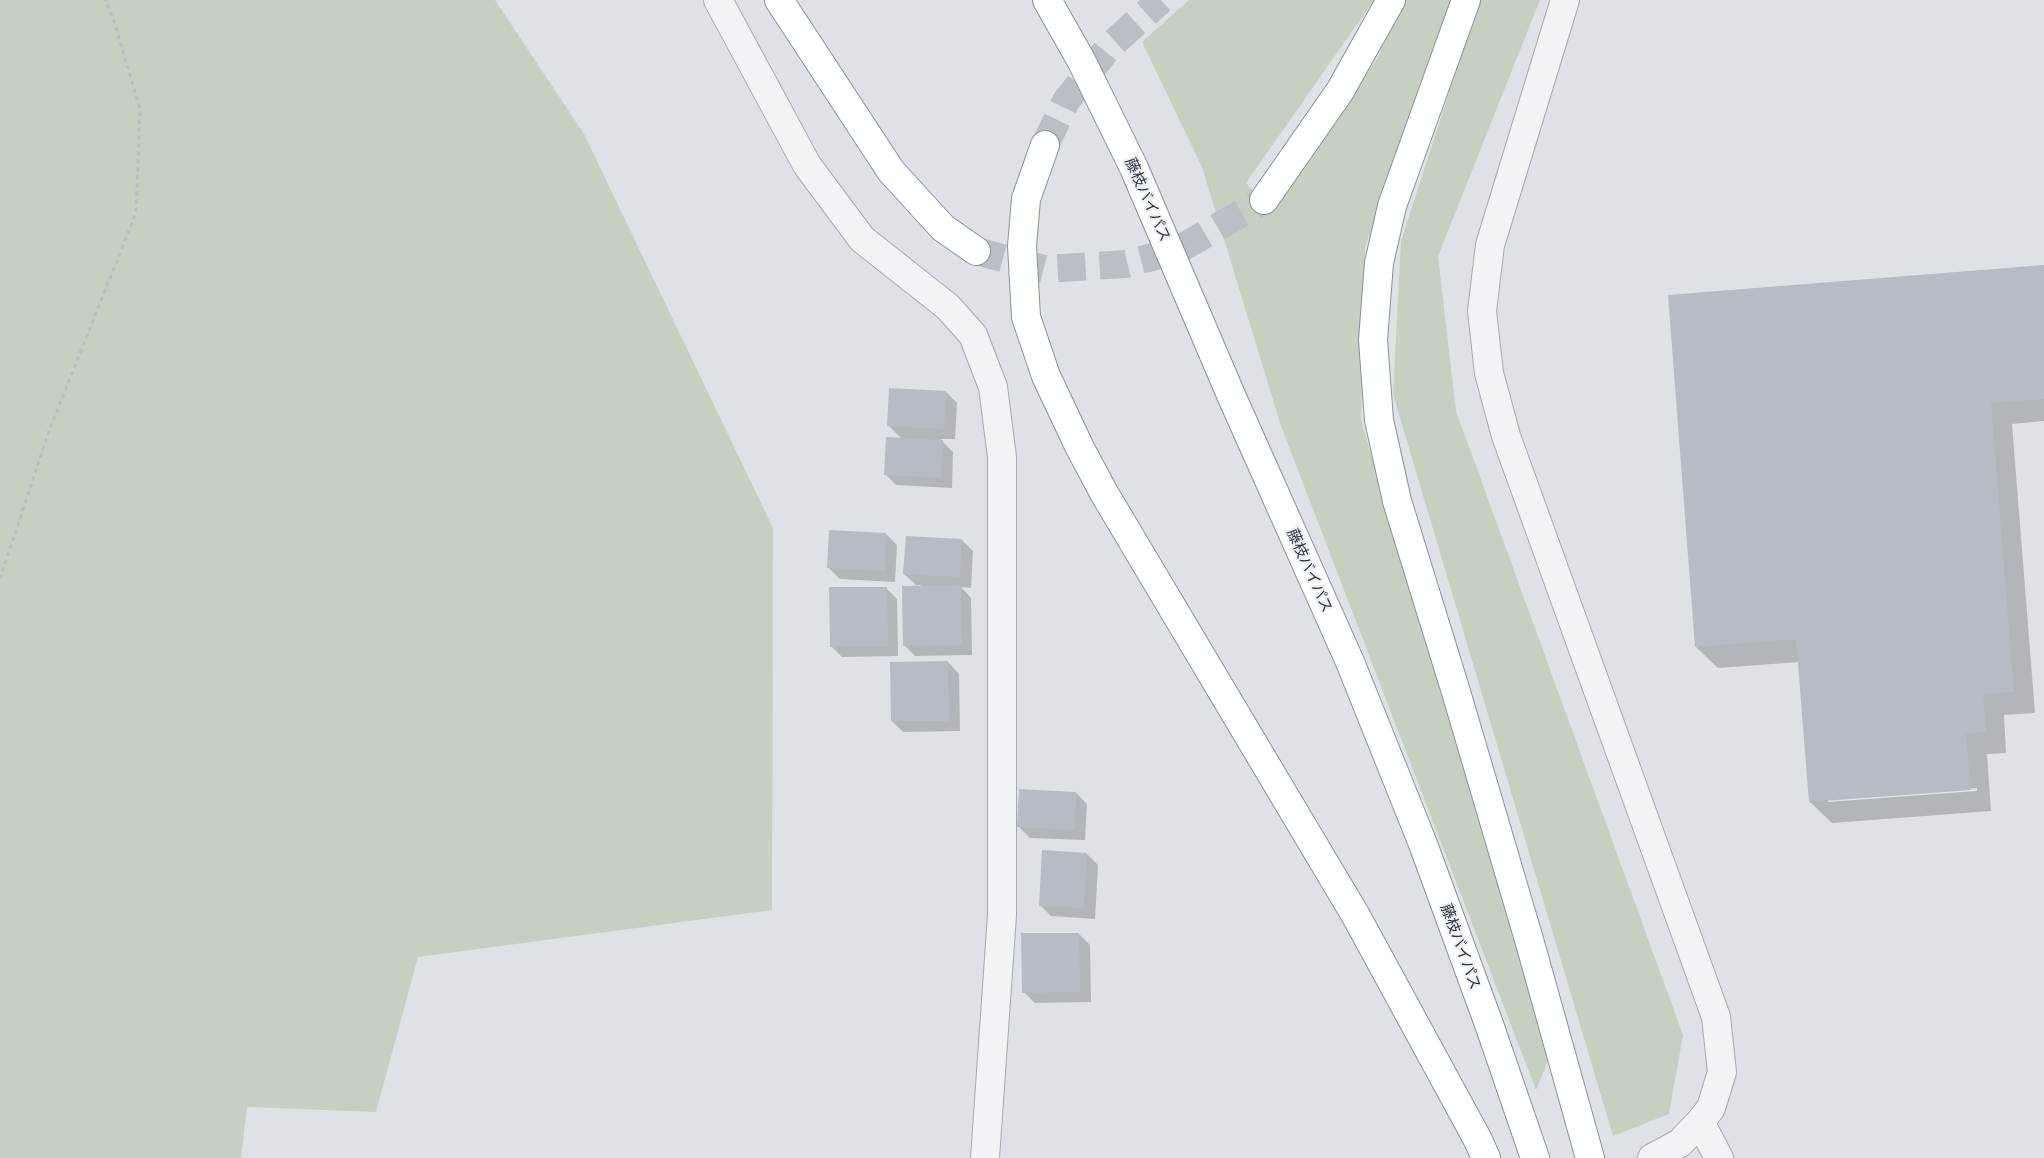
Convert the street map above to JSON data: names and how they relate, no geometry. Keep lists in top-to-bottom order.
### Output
{
  "streets": {
    "highway": ["藤枝バイパス"]
  }
}
